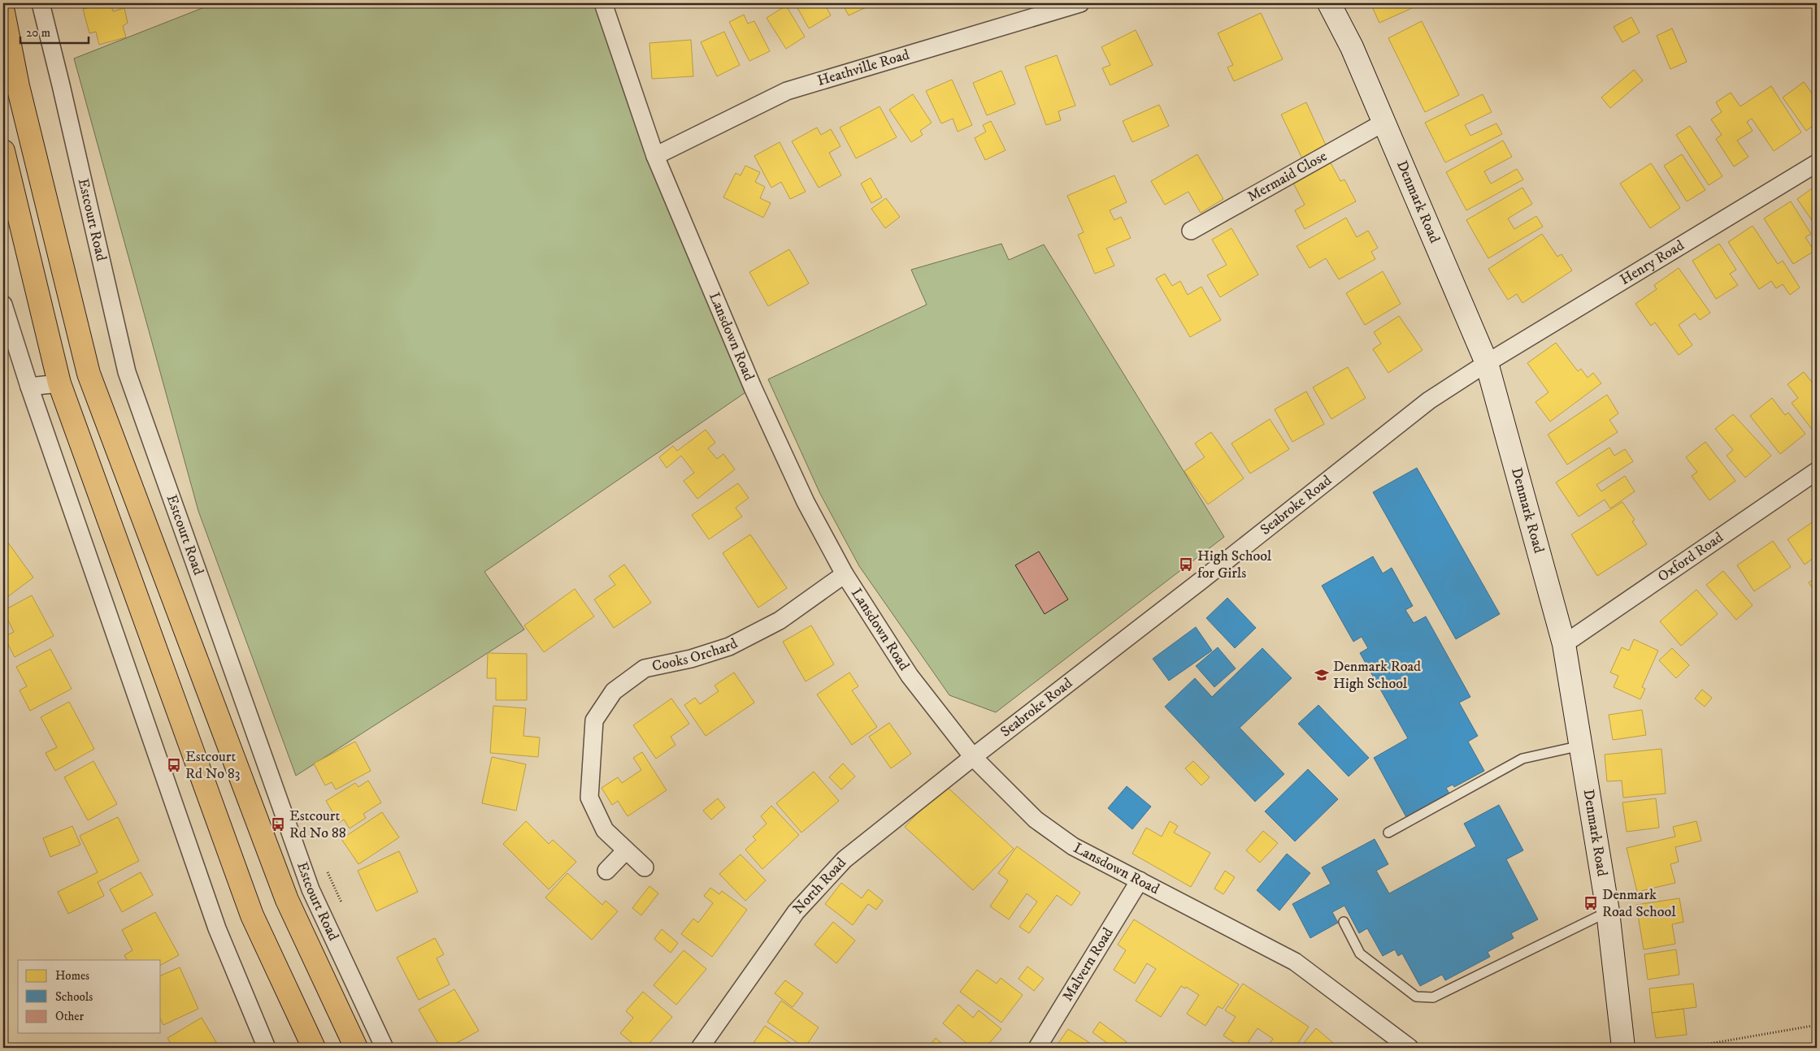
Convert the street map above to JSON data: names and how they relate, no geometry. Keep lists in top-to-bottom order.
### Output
{
  "streets": {
    "main road": ["Estcourt Road"],
    "street": [
      "Heathville Road",
      "Mermaid Close",
      "Denmark Road",
      "Henry Road",
      "Lansdown Road",
      "Seabroke Road",
      "Oxford Road",
      "Cooks Orchard",
      "North Road",
      "Malvern Road"
    ]
  },
  "crossings": [
    ["Heathville Road", "Lansdown Road"],
    ["Mermaid Close", "Denmark Road"],
    ["Denmark Road", "Henry Road"],
    ["Denmark Road", "Seabroke Road"],
    ["Denmark Road", "Oxford Road"],
    ["Henry Road", "Seabroke Road"],
    ["Lansdown Road", "Seabroke Road"],
    ["Lansdown Road", "Cooks Orchard"],
    ["Lansdown Road", "North Road"],
    ["Lansdown Road", "Malvern Road"],
    ["Seabroke Road", "North Road"]
  ],
  "places": {
    "bus stop": [
      "High School for Girls",
      "Estcourt Rd No 83",
      "Estcourt Rd No 88",
      "Denmark Road School"
    ],
    "school or university": ["Denmark Road High School"]
  },
  "legend": ["Homes", "Schools", "Other"],
  "scale_bar": "20 m"
}
